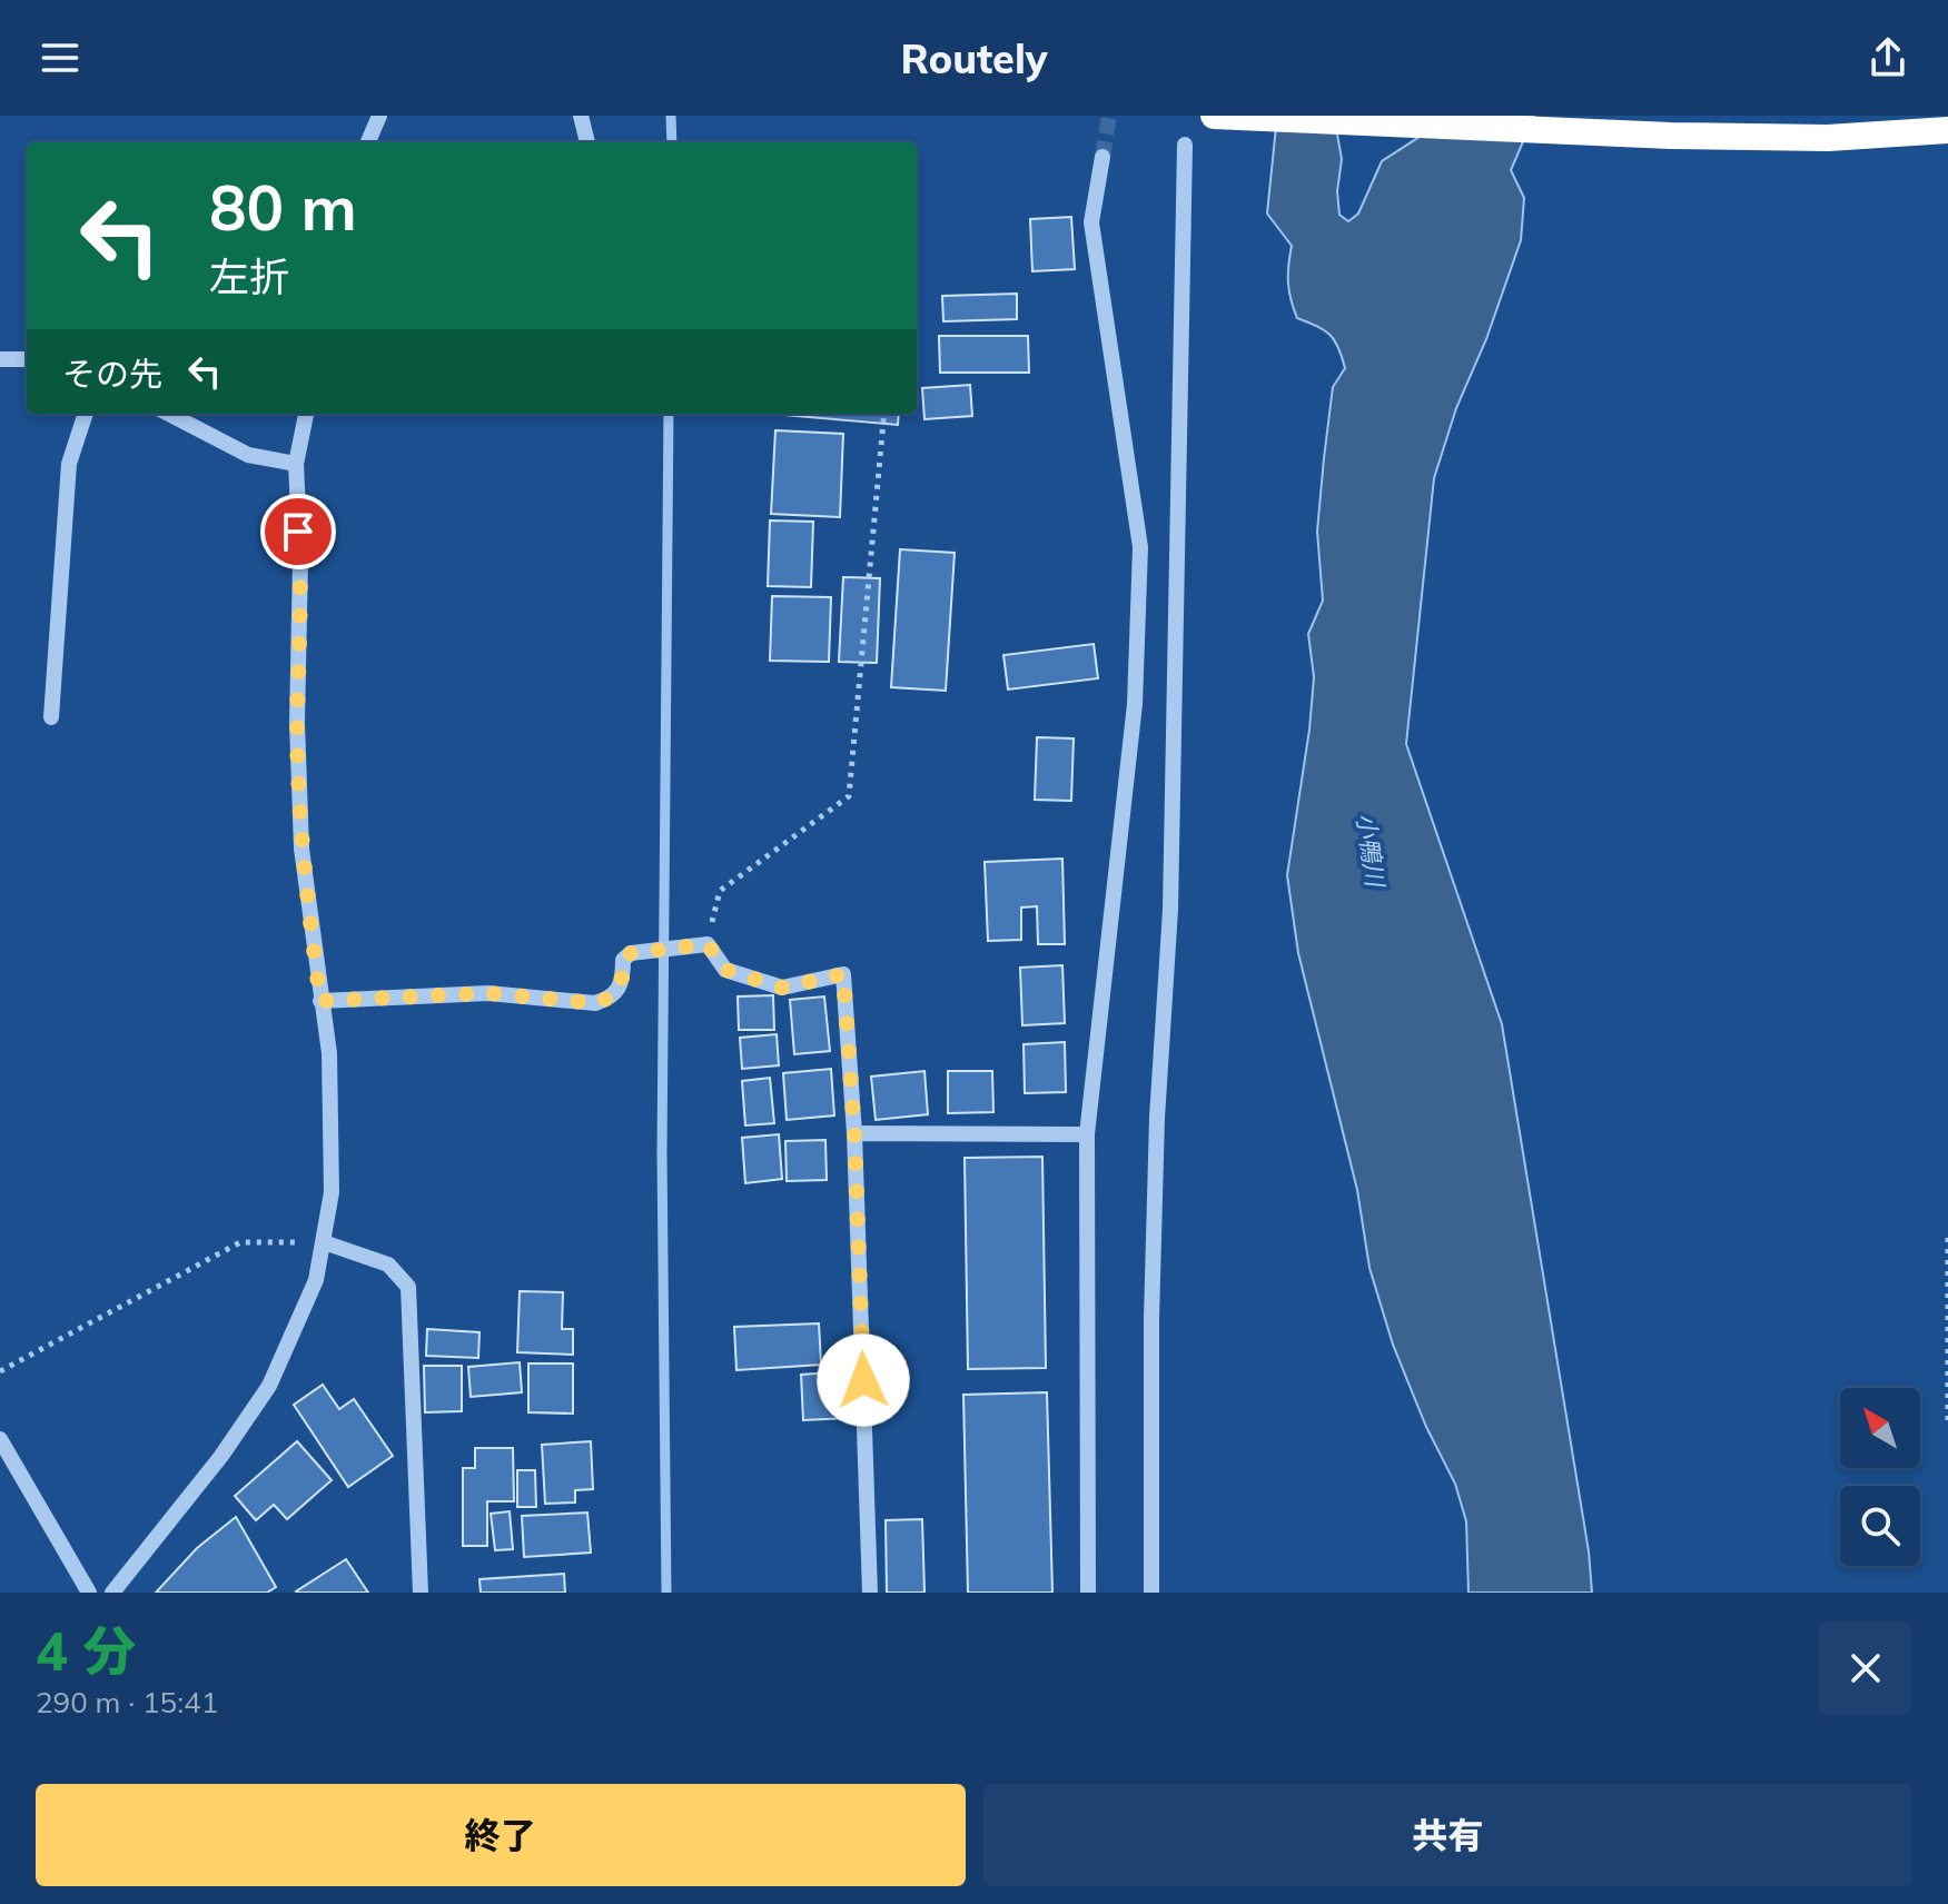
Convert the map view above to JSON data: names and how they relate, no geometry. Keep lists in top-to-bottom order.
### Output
{
  "water": ["小鴨川"],
  "north": "top left",
  "page": {
    "header": "Routely",
    "turn": ["80 m", "左折"],
    "then": "その先",
    "heading": ["4 分", "290 m · 15:41"],
    "buttons": ["終了", "共有"]
  }
}
